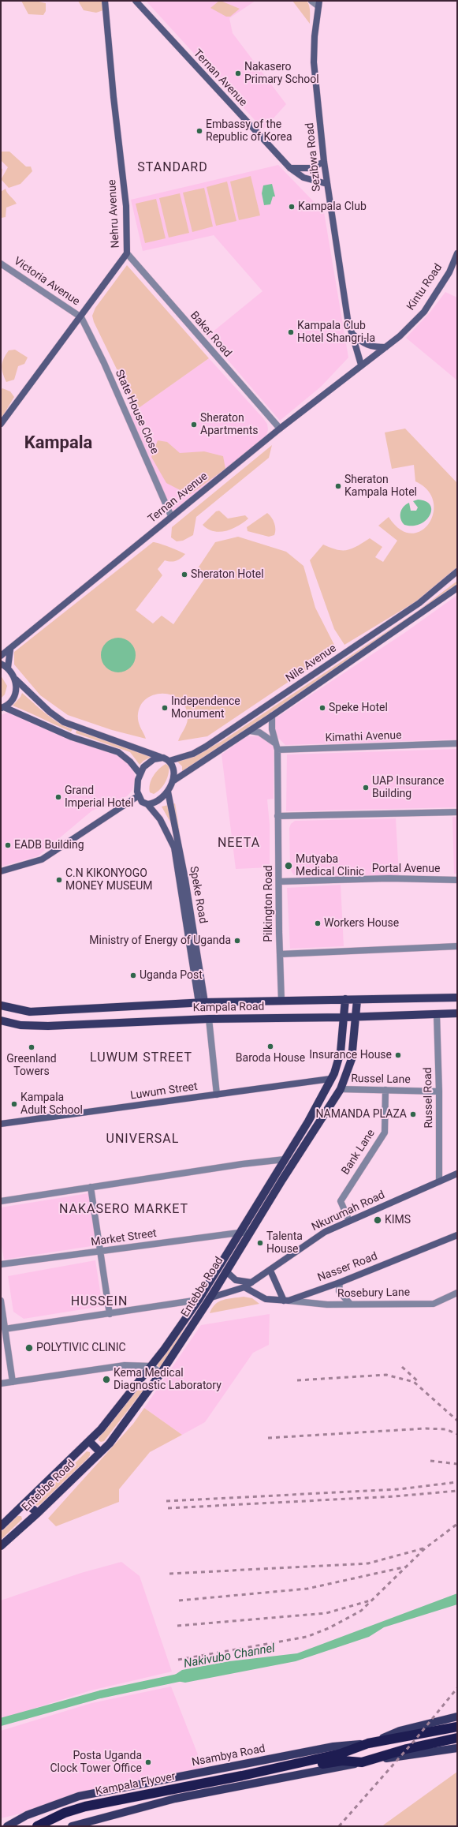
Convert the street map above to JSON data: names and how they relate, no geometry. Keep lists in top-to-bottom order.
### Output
{
  "streets": {
    "highway": ["Kampala Flyover"],
    "main road": ["Kampala Road", "Entebbe Road", "Nsambya Road"],
    "street": [
      "Ternan Avenue",
      "Sezibwa Road",
      "Nehru Avenue",
      "Victoria Avenue",
      "Kintu Road",
      "Baker Road",
      "State House Close",
      "Nile Avenue",
      "Kimathi Avenue",
      "Portal Avenue",
      "Speke Road",
      "Pilkington Road",
      "Russel Lane",
      "Luwum Street",
      "Russel Road",
      "Bank Lane",
      "Nkurumah Road",
      "Market Street",
      "Nasser Road",
      "Rosebury Lane"
    ]
  },
  "crossings": [
    ["Ternan Avenue", "Sezibwa Road"],
    ["Ternan Avenue", "Kintu Road"],
    ["Ternan Avenue", "Baker Road"],
    ["Ternan Avenue", "State House Close"],
    ["Sezibwa Road", "Kintu Road"],
    ["Nehru Avenue", "Victoria Avenue"],
    ["Nehru Avenue", "Baker Road"],
    ["Nehru Avenue", "State House Close"],
    ["Victoria Avenue", "State House Close"],
    ["Nile Avenue", "Speke Road"],
    ["Kimathi Avenue", "Pilkington Road"],
    ["Portal Avenue", "Pilkington Road"],
    ["Speke Road", "Kampala Road"],
    ["Pilkington Road", "Kampala Road"],
    ["Kampala Road", "Russel Road"],
    ["Kampala Road", "Entebbe Road"],
    ["Russel Lane", "Russel Road"],
    ["Russel Lane", "Bank Lane"],
    ["Russel Lane", "Entebbe Road"],
    ["Luwum Street", "Entebbe Road"],
    ["Russel Road", "Nkurumah Road"],
    ["Bank Lane", "Nkurumah Road"],
    ["Nkurumah Road", "Nasser Road"],
    ["Market Street", "Entebbe Road"],
    ["Nasser Road", "Rosebury Lane"]
  ],
  "districts": [
    "STANDARD",
    "Kampala",
    "NEETA",
    "LUWUM STREET",
    "UNIVERSAL",
    "NAKASERO MARKET",
    "HUSSEIN"
  ],
  "water": ["Nakivubo Channel"],
  "places": [
    "Nakasero Primary School",
    "Embassy of the Republic of Korea",
    "Kampala Club",
    "Kampala Club Hotel Shangri-la",
    "Sheraton Apartments",
    "Sheraton Kampala Hotel",
    "Sheraton Hotel",
    "Independence Monument",
    "Speke Hotel",
    "UAP Insurance Building",
    "Grand Imperial Hotel",
    "EADB Building",
    "Mutyaba Medical Clinic",
    "C.N KIKONYOGO MONEY MUSEUM",
    "Workers House",
    "Ministry of Energy of Uganda",
    "Uganda Post",
    "Baroda House",
    "Greenland Towers",
    "Insurance House",
    "Kampala Adult School",
    "NAMANDA PLAZA",
    "KIMS",
    "Talenta House",
    "POLYTIVIC CLINIC",
    "Kema Medical Diagnostic Laboratory",
    "Posta Uganda Clock Tower Office"
  ]
}
